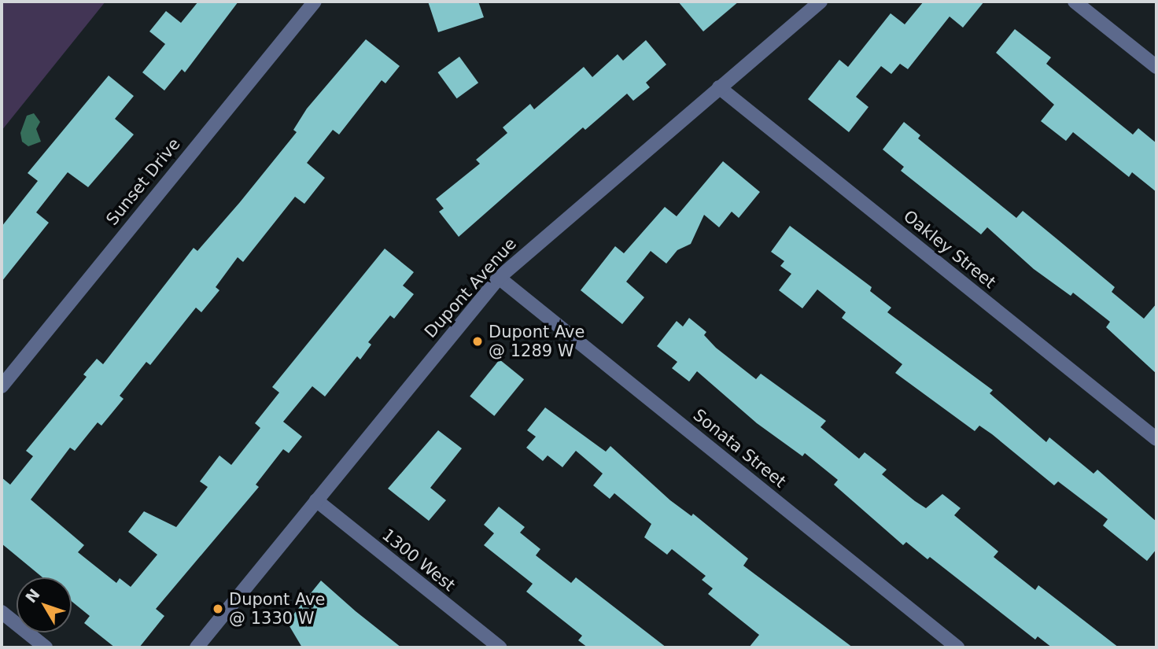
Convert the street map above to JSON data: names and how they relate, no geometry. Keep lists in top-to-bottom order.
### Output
{
  "streets": {
    "street": [
      "Sunset Drive",
      "Oakley Street",
      "Dupont Avenue",
      "Sonata Street",
      "1300 West"
    ]
  },
  "crossings": [
    ["Oakley Street", "Dupont Avenue"],
    ["Dupont Avenue", "Sonata Street"],
    ["Dupont Avenue", "1300 West"]
  ],
  "places": ["Dupont Ave @ 1289 W", "Dupont Ave @ 1330 W"],
  "north": "top left"
}
